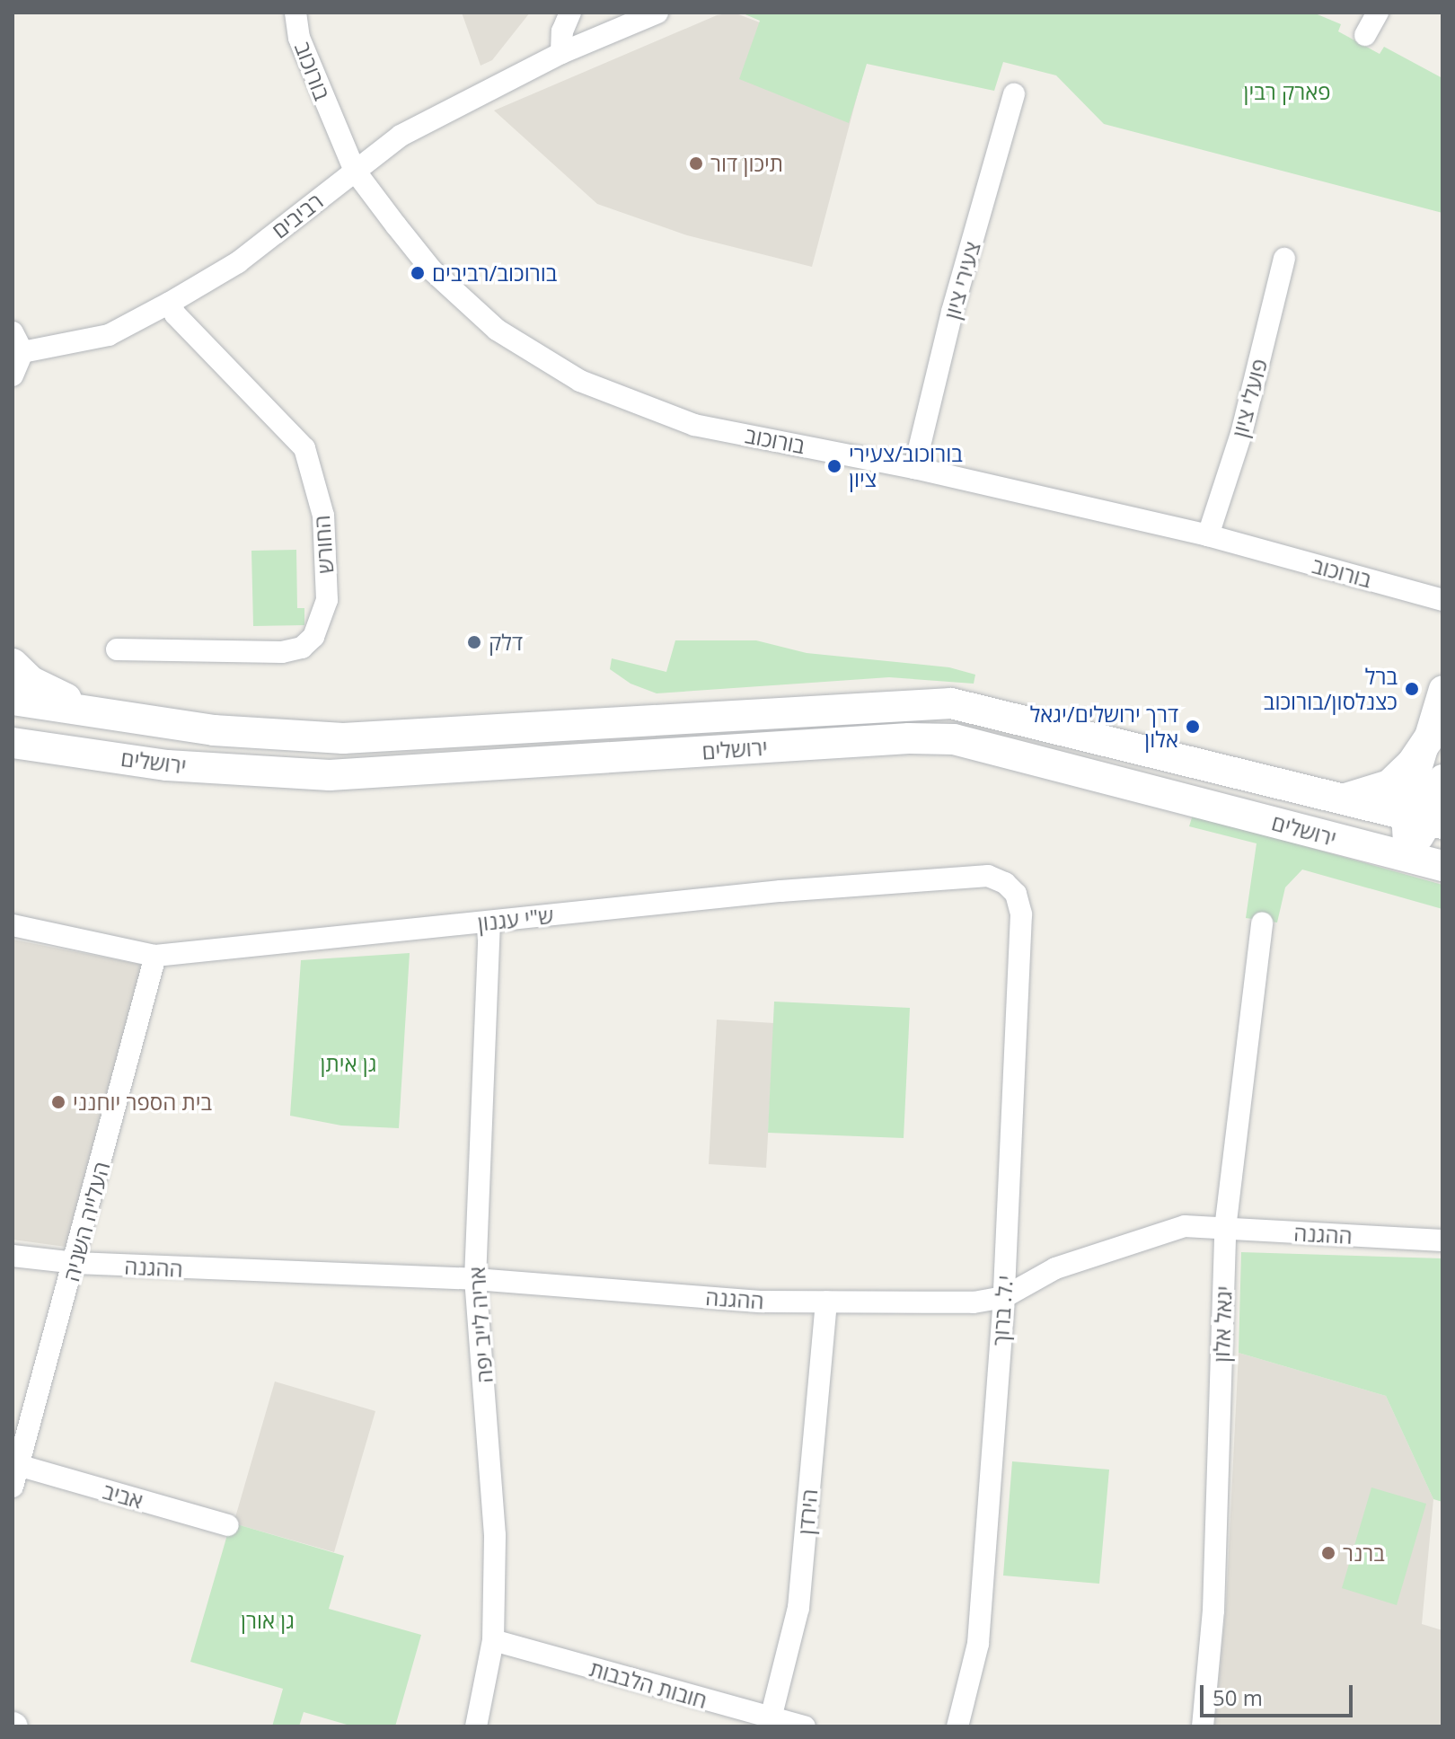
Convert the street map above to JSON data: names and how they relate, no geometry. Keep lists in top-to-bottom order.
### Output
{
  "streets": {
    "main road": ["ירושלים"],
    "street": [
      "בורוכוב",
      "רביבים",
      "צעירי ציון",
      "פועלי ציון",
      "החורש",
      "ש\"י עגנון",
      "העלייה השניה",
      "ההגנה",
      "י.ל. ברוך",
      "יגאל אלון",
      "אריה לייב יפה",
      "אביב",
      "הירדן",
      "חובות הלבבות"
    ]
  },
  "crossings": [
    ["בורוכוב", "רביבים"],
    ["בורוכוב", "צעירי ציון"],
    ["בורוכוב", "פועלי ציון"],
    ["רביבים", "החורש"],
    ["ש\"י עגנון", "העלייה השניה"],
    ["ש\"י עגנון", "י.ל. ברוך"],
    ["ש\"י עגנון", "אריה לייב יפה"],
    ["העלייה השניה", "ההגנה"],
    ["העלייה השניה", "אביב"],
    ["ההגנה", "י.ל. ברוך"],
    ["ההגנה", "יגאל אלון"],
    ["ההגנה", "אריה לייב יפה"],
    ["ההגנה", "הירדן"],
    ["אריה לייב יפה", "חובות הלבבות"],
    ["הירדן", "חובות הלבבות"]
  ],
  "parks": ["פארק רבין", "גן איתן", "גן אורן"],
  "places": [
    "תיכון דור",
    "בורוכוב/רביבים",
    "בורוכוב/צעירי ציון",
    "דלק",
    "ברל כצנלסון/בורוכוב",
    "דרך ירושלים/יגאל אלון",
    "בית הספר יוחנני",
    "ברנר"
  ],
  "scale_bar": "50 m"
}
